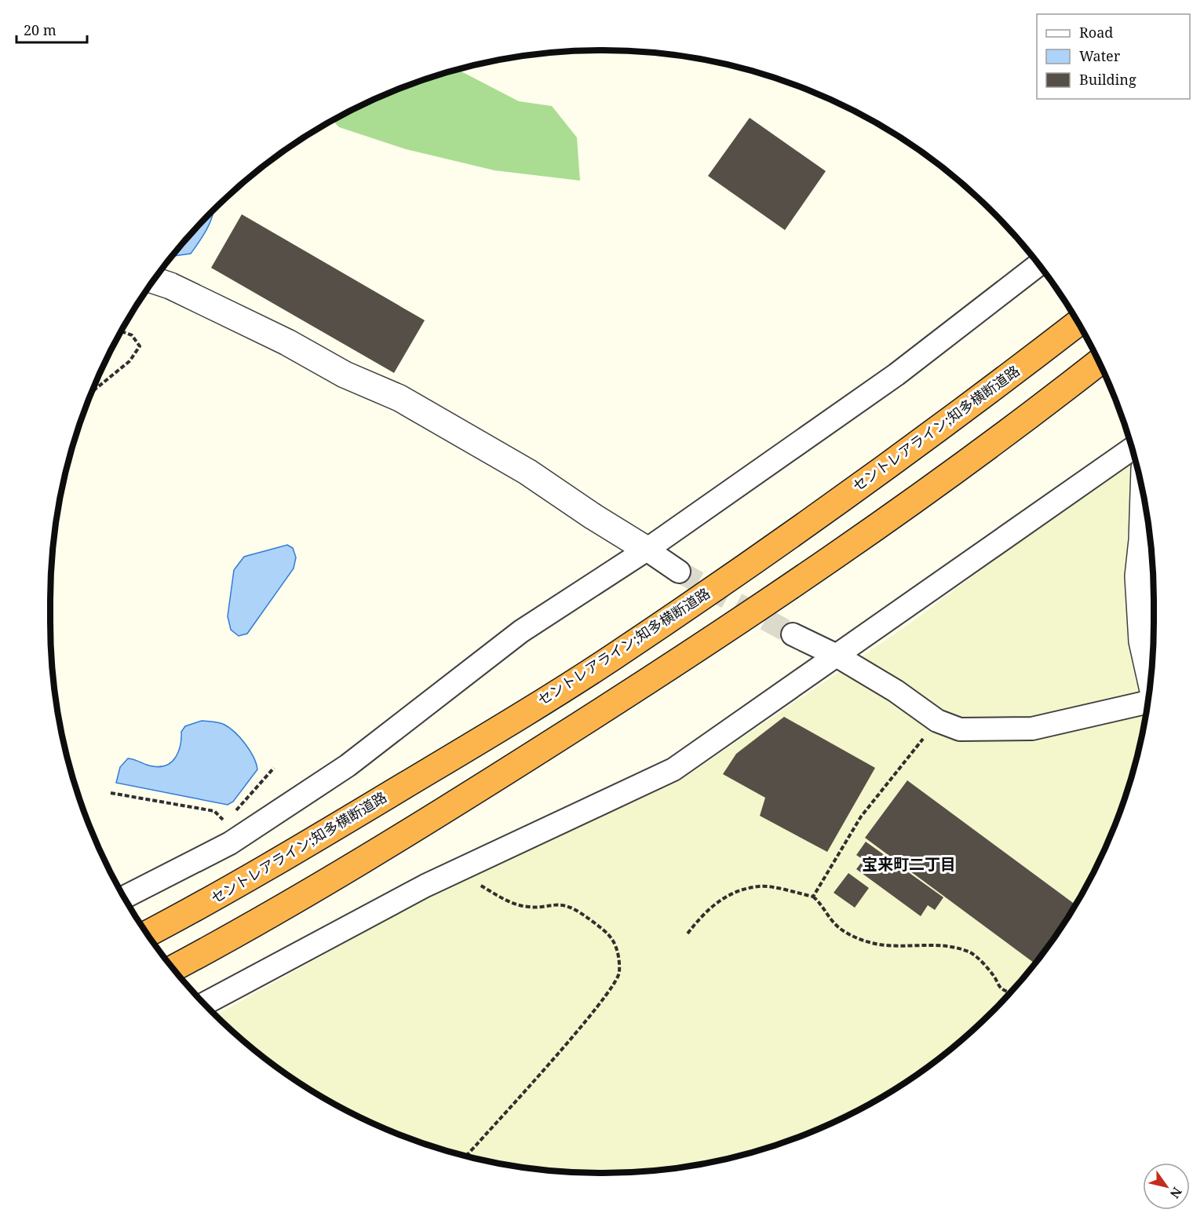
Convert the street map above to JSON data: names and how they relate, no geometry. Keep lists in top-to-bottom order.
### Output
{
  "streets": {
    "highway": ["セントレアライン;知多横断道路"]
  },
  "districts": ["宝来町二丁目"],
  "legend": ["Road", "Water", "Building"],
  "scale_bar": "20 m",
  "north": "bottom right"
}
